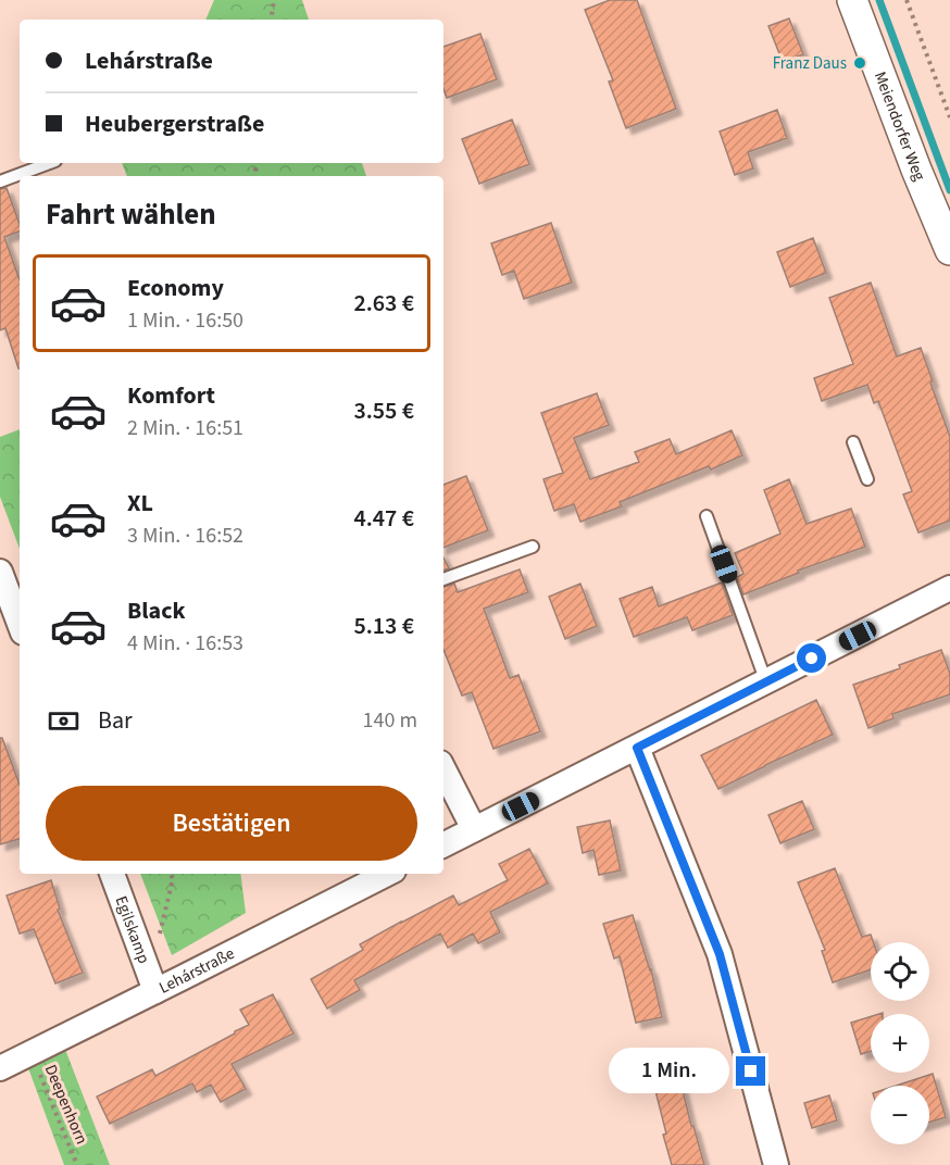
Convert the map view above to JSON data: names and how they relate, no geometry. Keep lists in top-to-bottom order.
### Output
{
  "streets": {
    "street": ["Meiendorfer Weg", "Egilskamp", "Lehárstraße"],
    "path": ["Deepenhorn"]
  },
  "crossings": [
    ["Egilskamp", "Lehárstraße"],
    ["Lehárstraße", "Deepenhorn"]
  ],
  "places": ["Franz Daus"],
  "page": {
    "banner": ["Lehárstraße", "Heubergerstraße"],
    "heading": "Fahrt wählen",
    "list": [
      {
        "name": "Economy",
        "note": "1 Min. · 16:50",
        "value": "2.63 €"
      },
      {
        "name": "Komfort",
        "note": "2 Min. · 16:51",
        "value": "3.55 €"
      },
      {
        "name": "XL",
        "note": "3 Min. · 16:52",
        "value": "4.47 €"
      },
      {
        "name": "Black",
        "note": "4 Min. · 16:53",
        "value": "5.13 €"
      }
    ],
    "pay": ["Bar", "140 m"],
    "buttons": "Bestätigen",
    "map_buttons": ["+", "−"],
    "bubble": "1 Min."
  }
}
